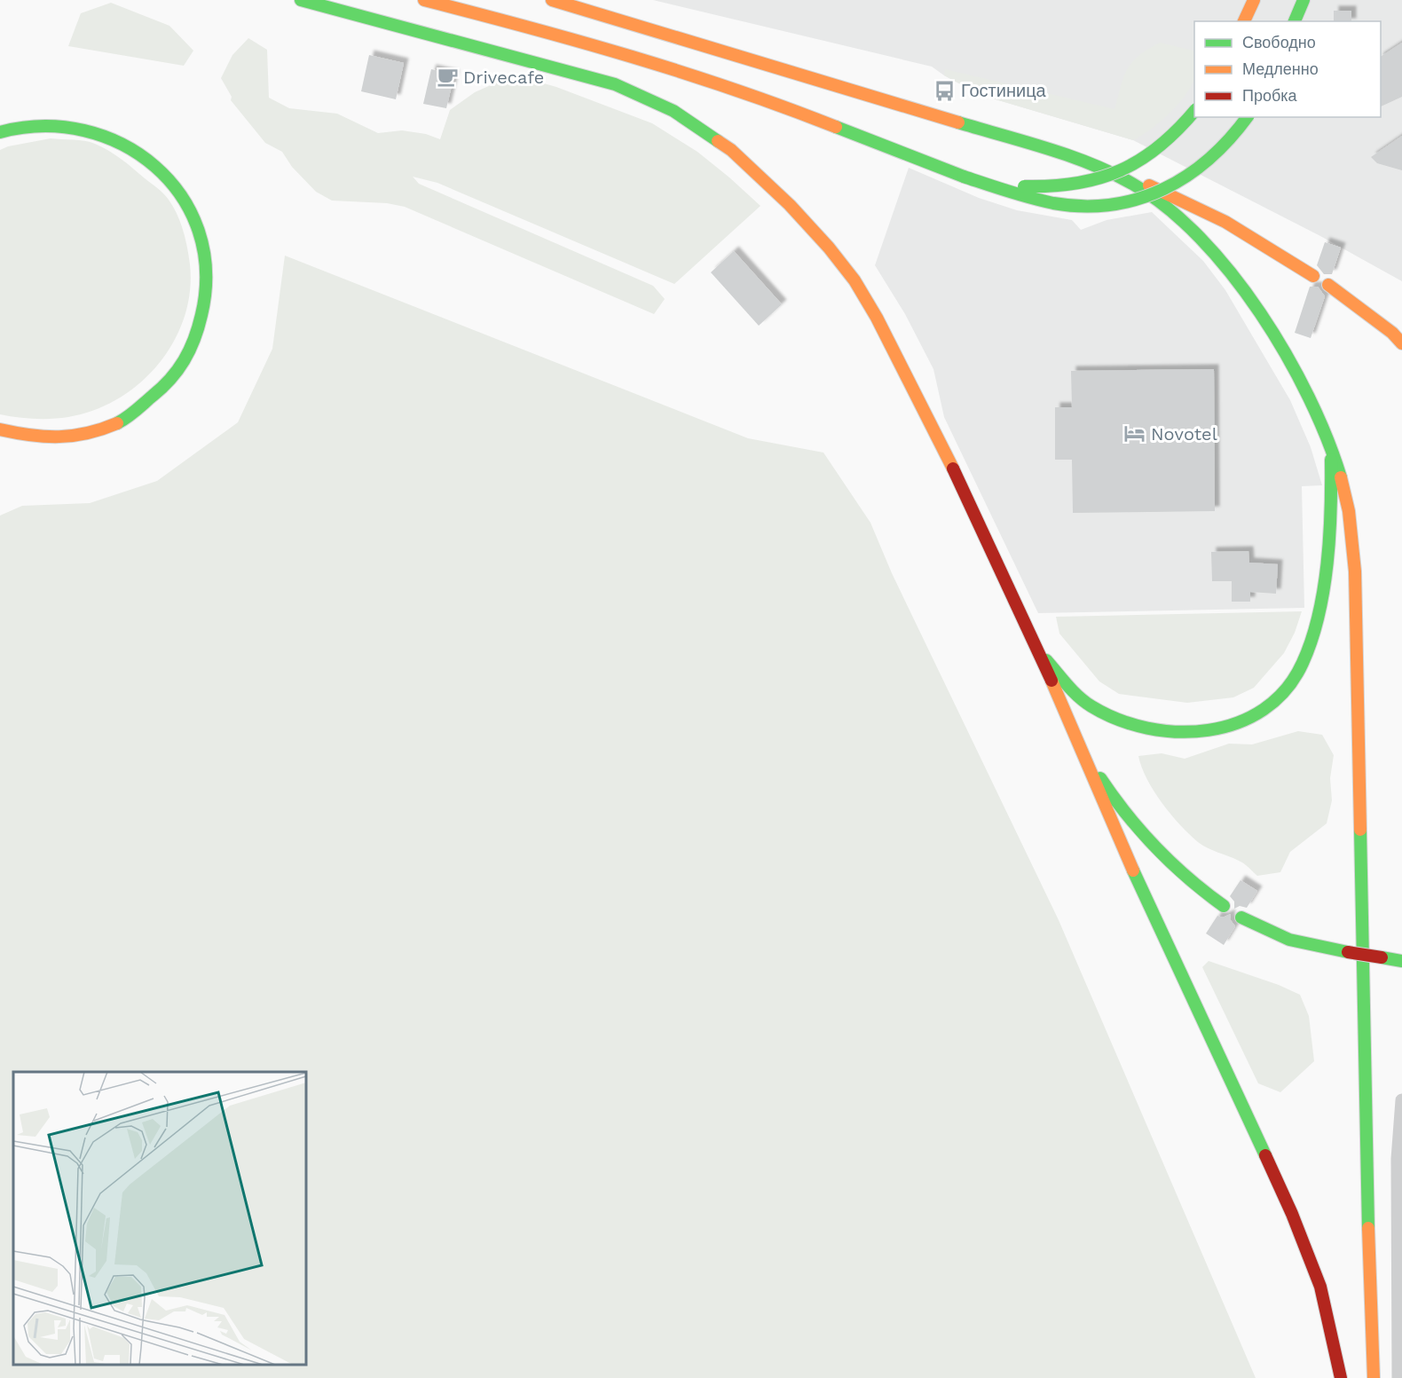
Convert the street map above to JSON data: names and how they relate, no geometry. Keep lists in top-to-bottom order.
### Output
{
  "places": {
    "cafe": ["Drivecafe"],
    "bus stop": ["Гостиница"],
    "hotel": ["Novotel"]
  },
  "legend": ["Свободно", "Медленно", "Пробка"]
}
